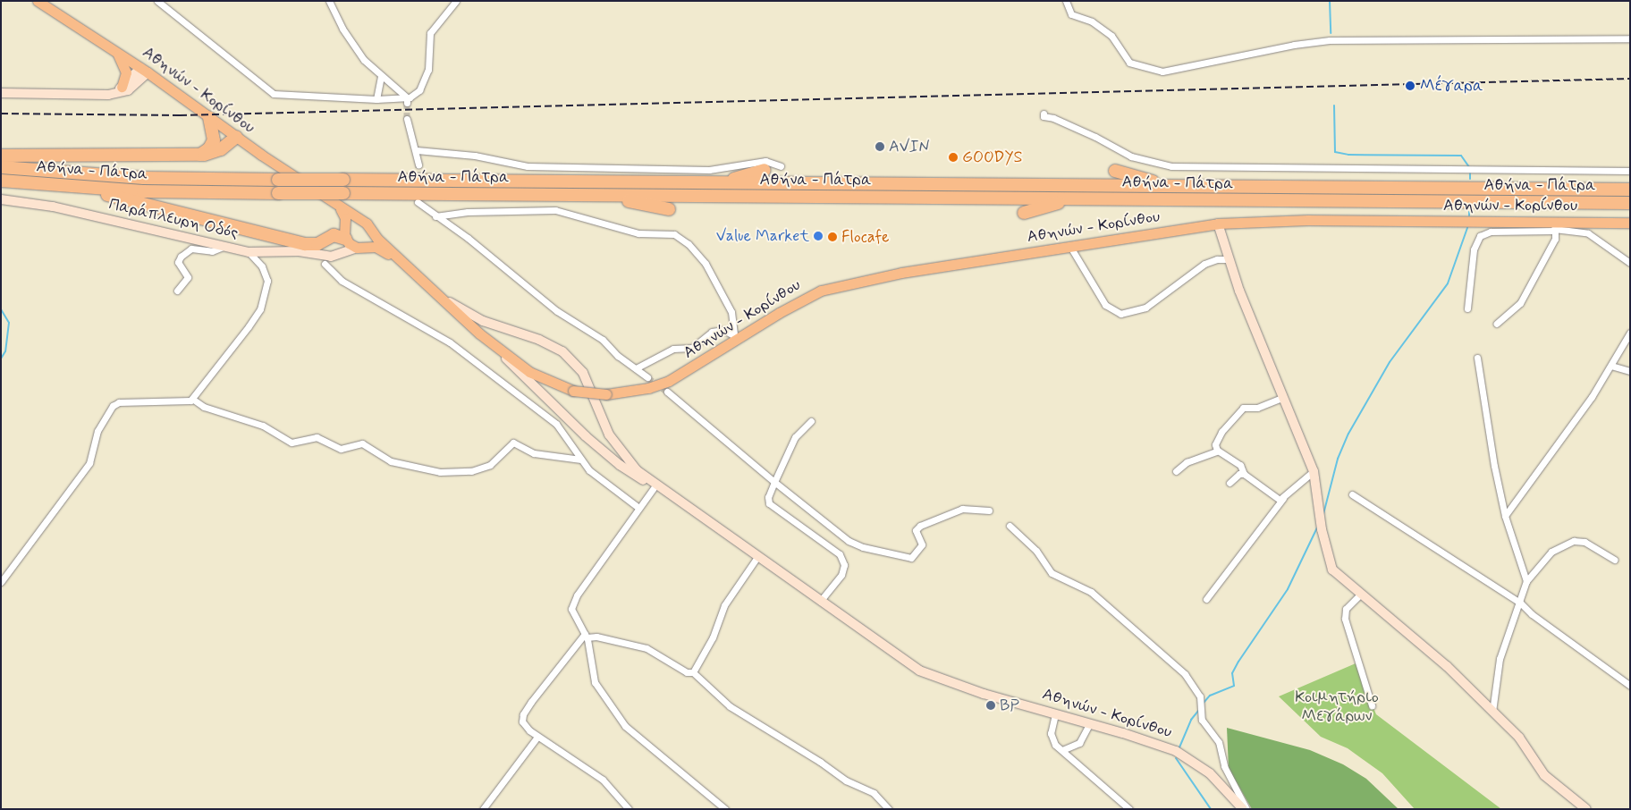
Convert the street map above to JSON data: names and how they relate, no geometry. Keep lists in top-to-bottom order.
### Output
{
  "streets": {
    "highway": ["Αθήνα - Πάτρα"],
    "main road": ["Αθηνών - Κορίνθου", "Παράπλευρη Οδός"]
  },
  "crossings": [
    ["Αθηνών - Κορίνθου", "Παράπλευρη Οδός"]
  ],
  "parks": ["Κοιμητήριο Μεγάρων"],
  "places": [
    "Μέγαρα",
    "AVIN",
    "GOODYS",
    "Value Market",
    "Flocafe",
    "BP"
  ]
}
